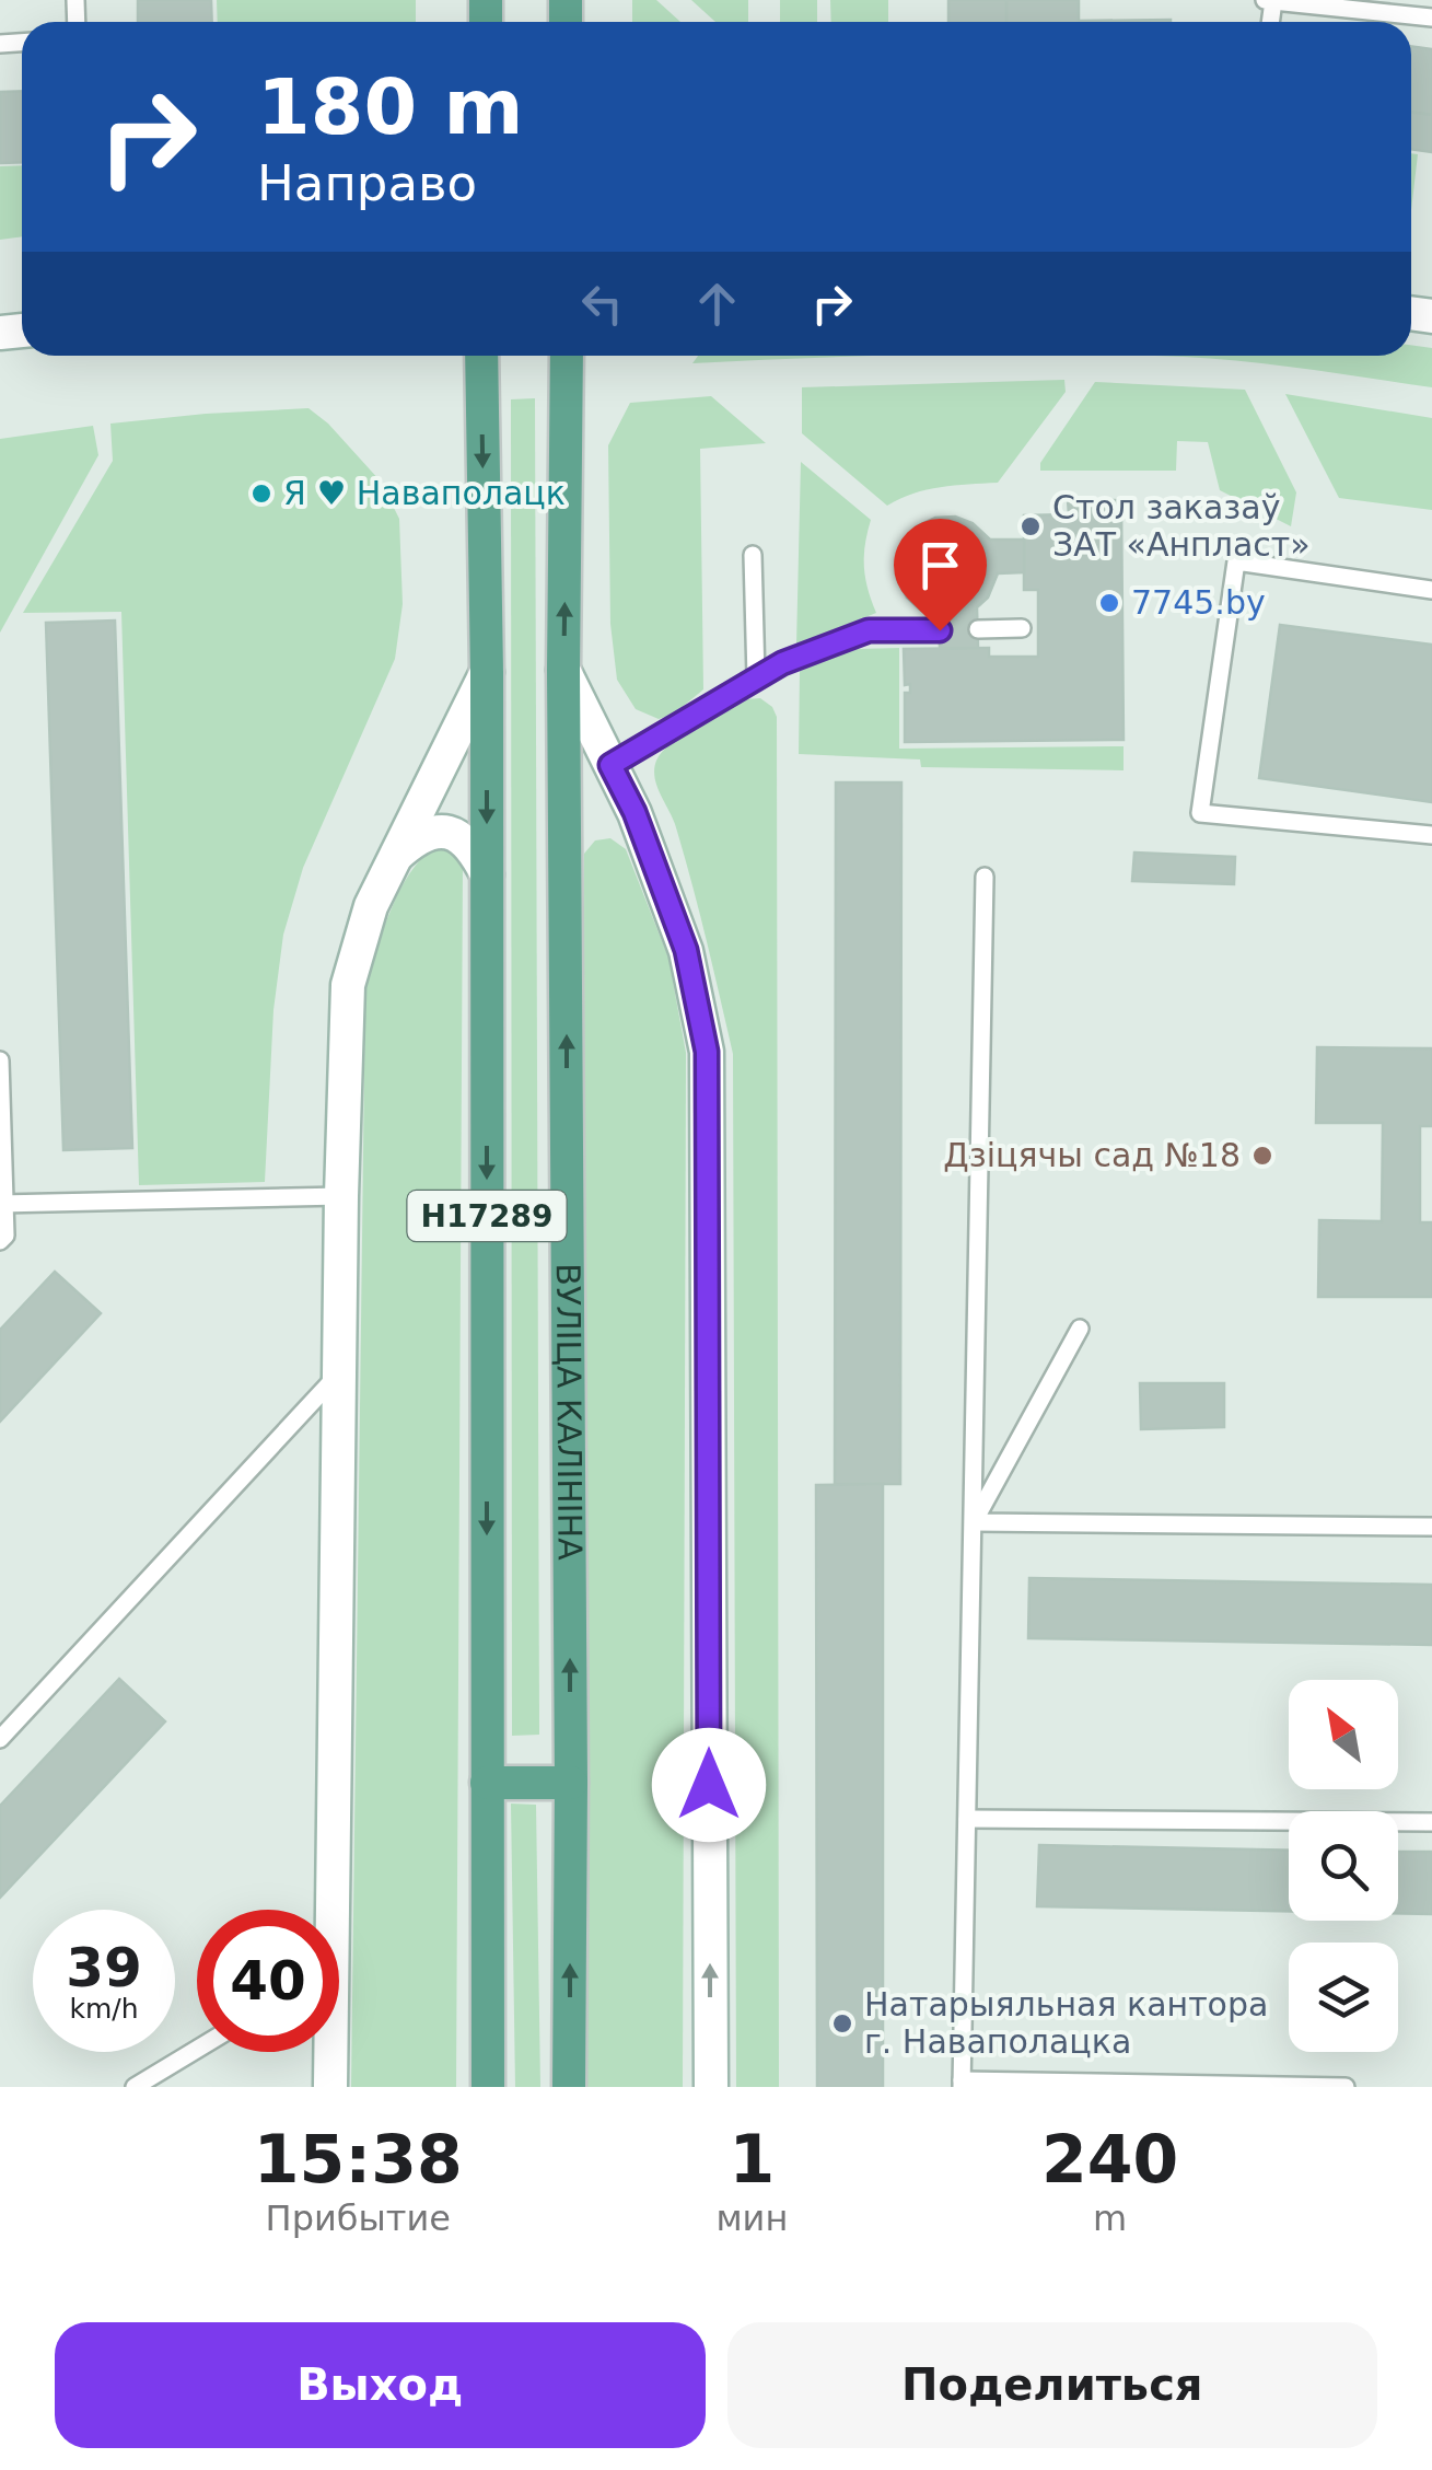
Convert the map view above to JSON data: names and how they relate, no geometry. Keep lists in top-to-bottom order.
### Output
{
  "streets": {
    "main road": ["Н17289", "ВУЛІЦА КАЛІНІНА"]
  },
  "places": [
    "Я ♥ Наваполацк",
    "Стол заказаў ЗАТ «Анпласт»",
    "7745.by",
    "Дзіцячы сад №18",
    "Натарыяльная кантора г. Наваполацка"
  ],
  "north": "top left",
  "page": {
    "turn": ["180 m", "Направо"],
    "speed": "39 km/h",
    "limit": "40",
    "eta": [
      "15:38",
      "Прибытие",
      "1",
      "мин",
      "240",
      "m"
    ],
    "buttons": ["Выход", "Поделиться"]
  }
}
